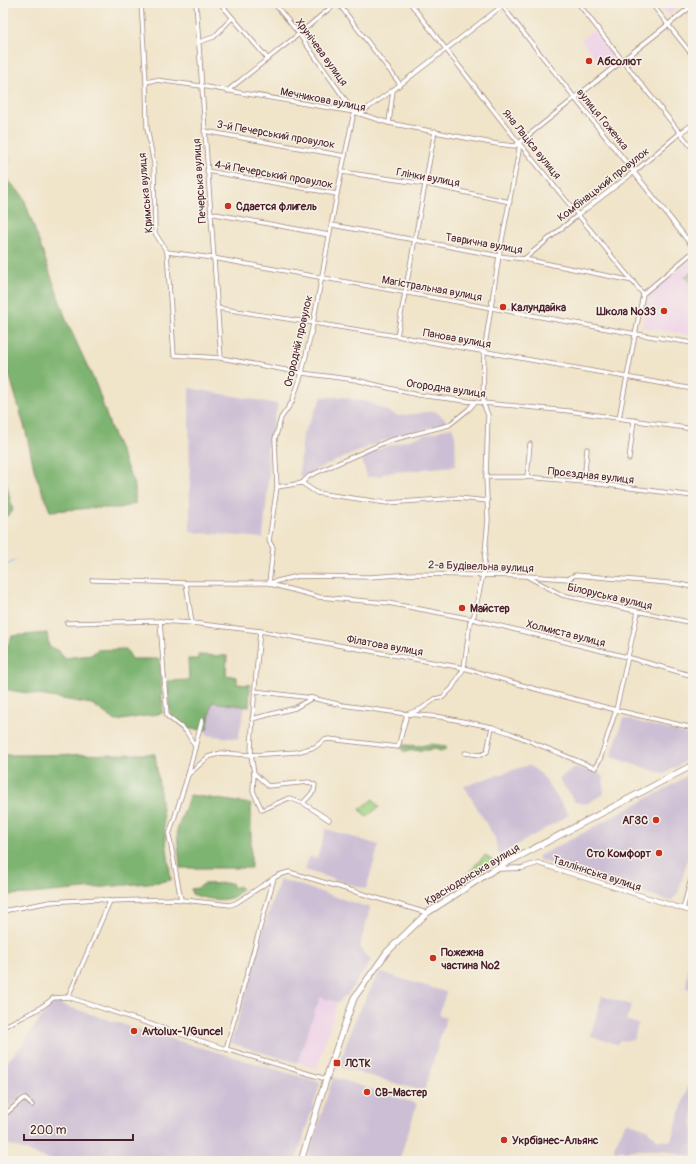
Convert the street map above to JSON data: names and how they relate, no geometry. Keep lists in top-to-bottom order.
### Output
{
  "streets": {
    "main road": ["Краснодонська вулиця"],
    "street": [
      "Хрунічева вулиця",
      "Мечникова вулиця",
      "вулиця Гоженка",
      "3-й Печерський провулок",
      "Яна Лаціса вулиця",
      "4-й Печерський провулок",
      "Глінки вулиця",
      "Печерська вулиця",
      "Комбінацький провулок",
      "Кримська вулиця",
      "Таврична вулиця",
      "Магістральная вулиця",
      "Панова вулиця",
      "Огородній провулок",
      "Огородна вулиця",
      "Проєздная вулиця",
      "2-а Будівельна вулиця",
      "Білоруська вулиця",
      "Холмиста вулиця",
      "Філатова вулиця",
      "Талліннська вулиця"
    ]
  },
  "crossings": [
    ["Хрунічева вулиця", "Мечникова вулиця"],
    ["Хрунічева вулиця", "Огородній провулок"],
    ["Мечникова вулиця", "Яна Лаціса вулиця"],
    ["Мечникова вулиця", "Печерська вулиця"],
    ["Мечникова вулиця", "Кримська вулиця"],
    ["Мечникова вулиця", "Огородній провулок"],
    ["вулиця Гоженка", "Комбінацький провулок"],
    ["3-й Печерський провулок", "Печерська вулиця"],
    ["3-й Печерський провулок", "Огородній провулок"],
    ["Яна Лаціса вулиця", "Комбінацький провулок"],
    ["Яна Лаціса вулиця", "Таврична вулиця"],
    ["4-й Печерський провулок", "Печерська вулиця"],
    ["4-й Печерський провулок", "Огородній провулок"],
    ["Глінки вулиця", "Огородній провулок"],
    ["Печерська вулиця", "Магістральная вулиця"],
    ["Печерська вулиця", "Панова вулиця"],
    ["Печерська вулиця", "Огородна вулиця"],
    ["Комбінацький провулок", "Таврична вулиця"],
    ["Кримська вулиця", "Магістральная вулиця"],
    ["Кримська вулиця", "Огородна вулиця"],
    ["Таврична вулиця", "Огородній провулок"],
    ["Магістральная вулиця", "Огородній провулок"],
    ["Панова вулиця", "Огородній провулок"],
    ["Огородній провулок", "Огородна вулиця"],
    ["Огородній провулок", "2-а Будівельна вулиця"],
    ["Огородній провулок", "Холмиста вулиця"],
    ["2-а Будівельна вулиця", "Білоруська вулиця"],
    ["2-а Будівельна вулиця", "Холмиста вулиця"],
    ["Талліннська вулиця", "Краснодонська вулиця"]
  ],
  "places": {
    "other": [
      "Абсолют",
      "Сдается флигель",
      "Калундайка",
      "Школа №33",
      "Майстер",
      "АГЗС",
      "Сто Комфорт",
      "Пожежна частина №2",
      "Avtolux-1/Guncel",
      "СВ-Мастер",
      "Укрбiзнес-Альянс"
    ],
    "transit": ["ЛСТК"]
  },
  "scale_bar": "200 m"
}
